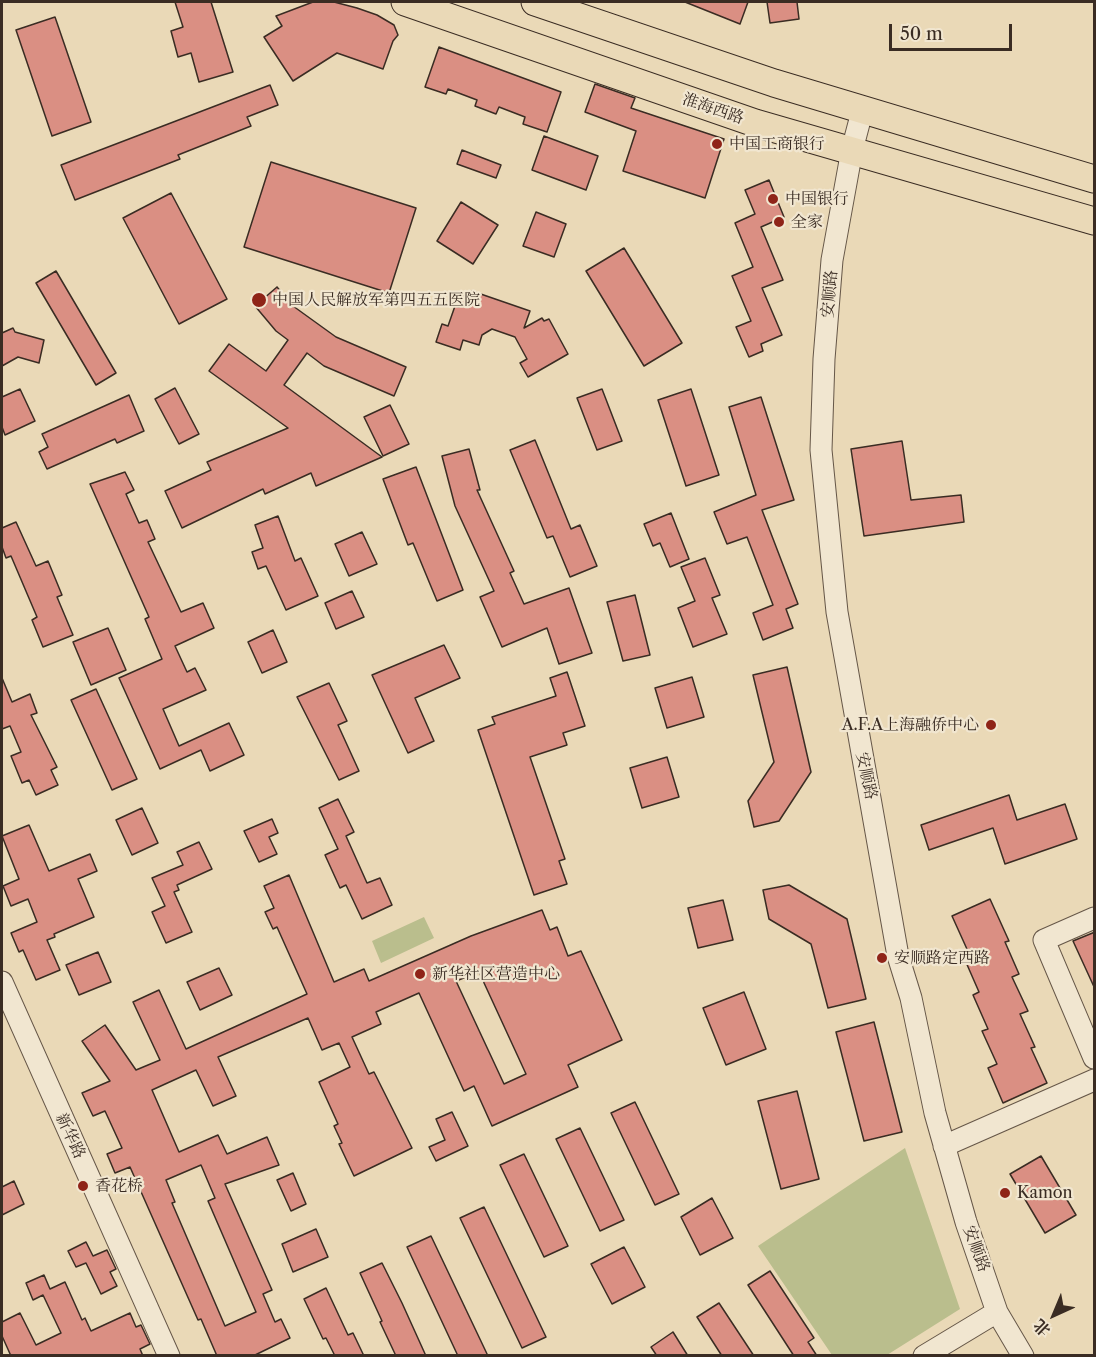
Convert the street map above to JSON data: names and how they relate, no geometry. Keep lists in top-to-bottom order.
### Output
{
  "streets": {
    "main road": ["淮海西路"],
    "street": ["安顺路", "新华路"]
  },
  "crossings": [
    ["淮海西路", "安顺路"]
  ],
  "places": [
    "中国工商银行",
    "中国银行",
    "全家",
    "中国人民解放军第四五五医院",
    "A.F.A上海融侨中心",
    "安顺路定西路",
    "新华社区营造中心",
    "香花桥",
    "Kamon"
  ],
  "scale_bar": "50 m",
  "north": "bottom left"
}
